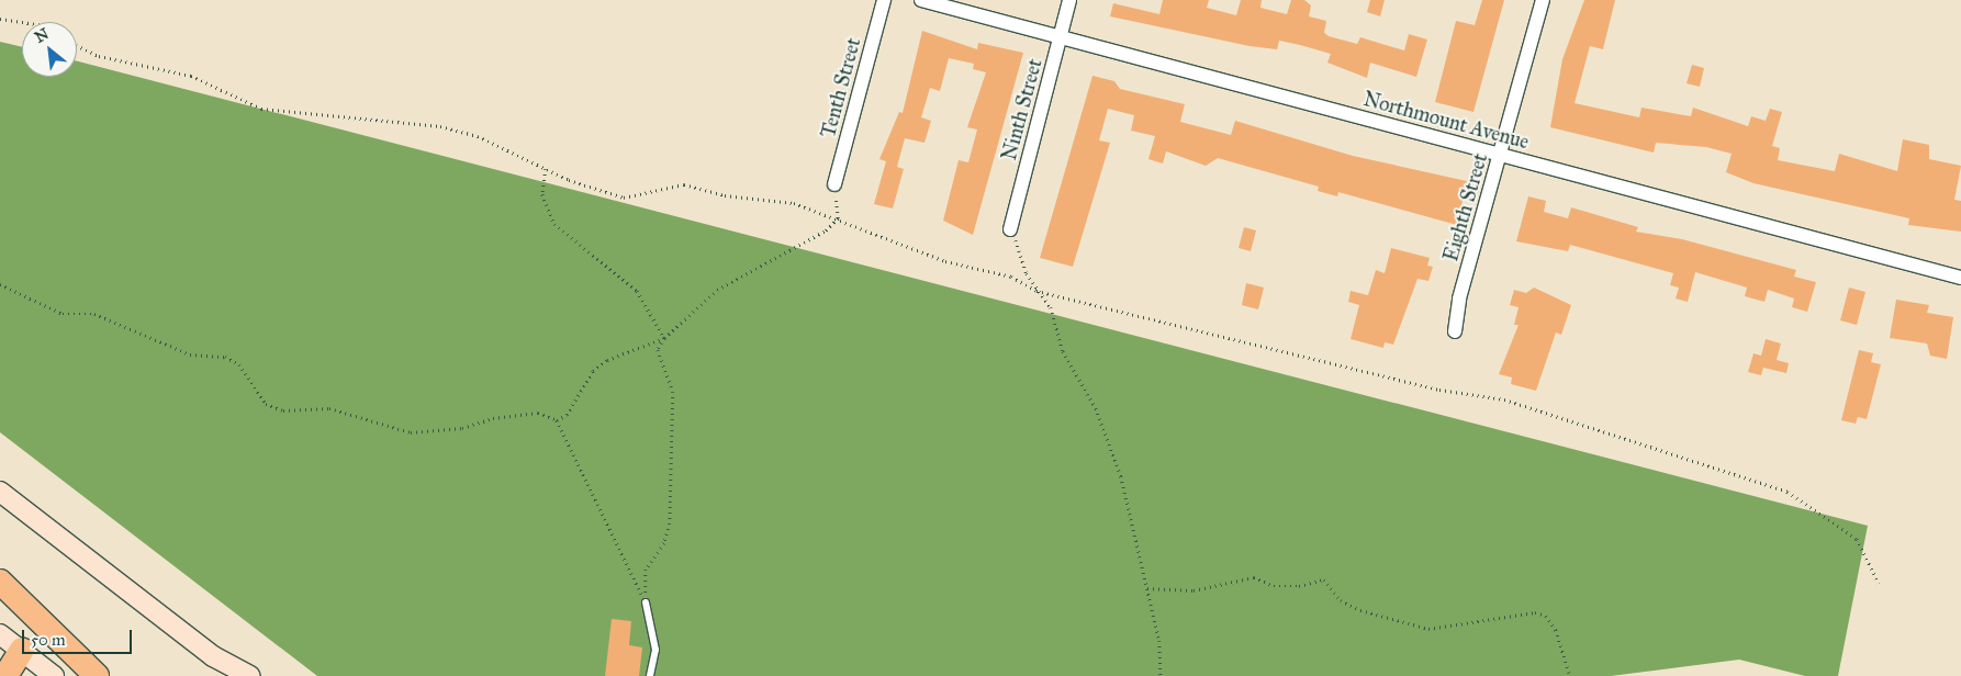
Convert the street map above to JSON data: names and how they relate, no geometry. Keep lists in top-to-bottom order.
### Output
{
  "streets": {
    "street": [
      "Tenth Street",
      "Ninth Street",
      "Northmount Avenue",
      "Eighth Street"
    ]
  },
  "crossings": [
    ["Ninth Street", "Northmount Avenue"],
    ["Northmount Avenue", "Eighth Street"]
  ],
  "scale_bar": "50 m",
  "north": "top left"
}
